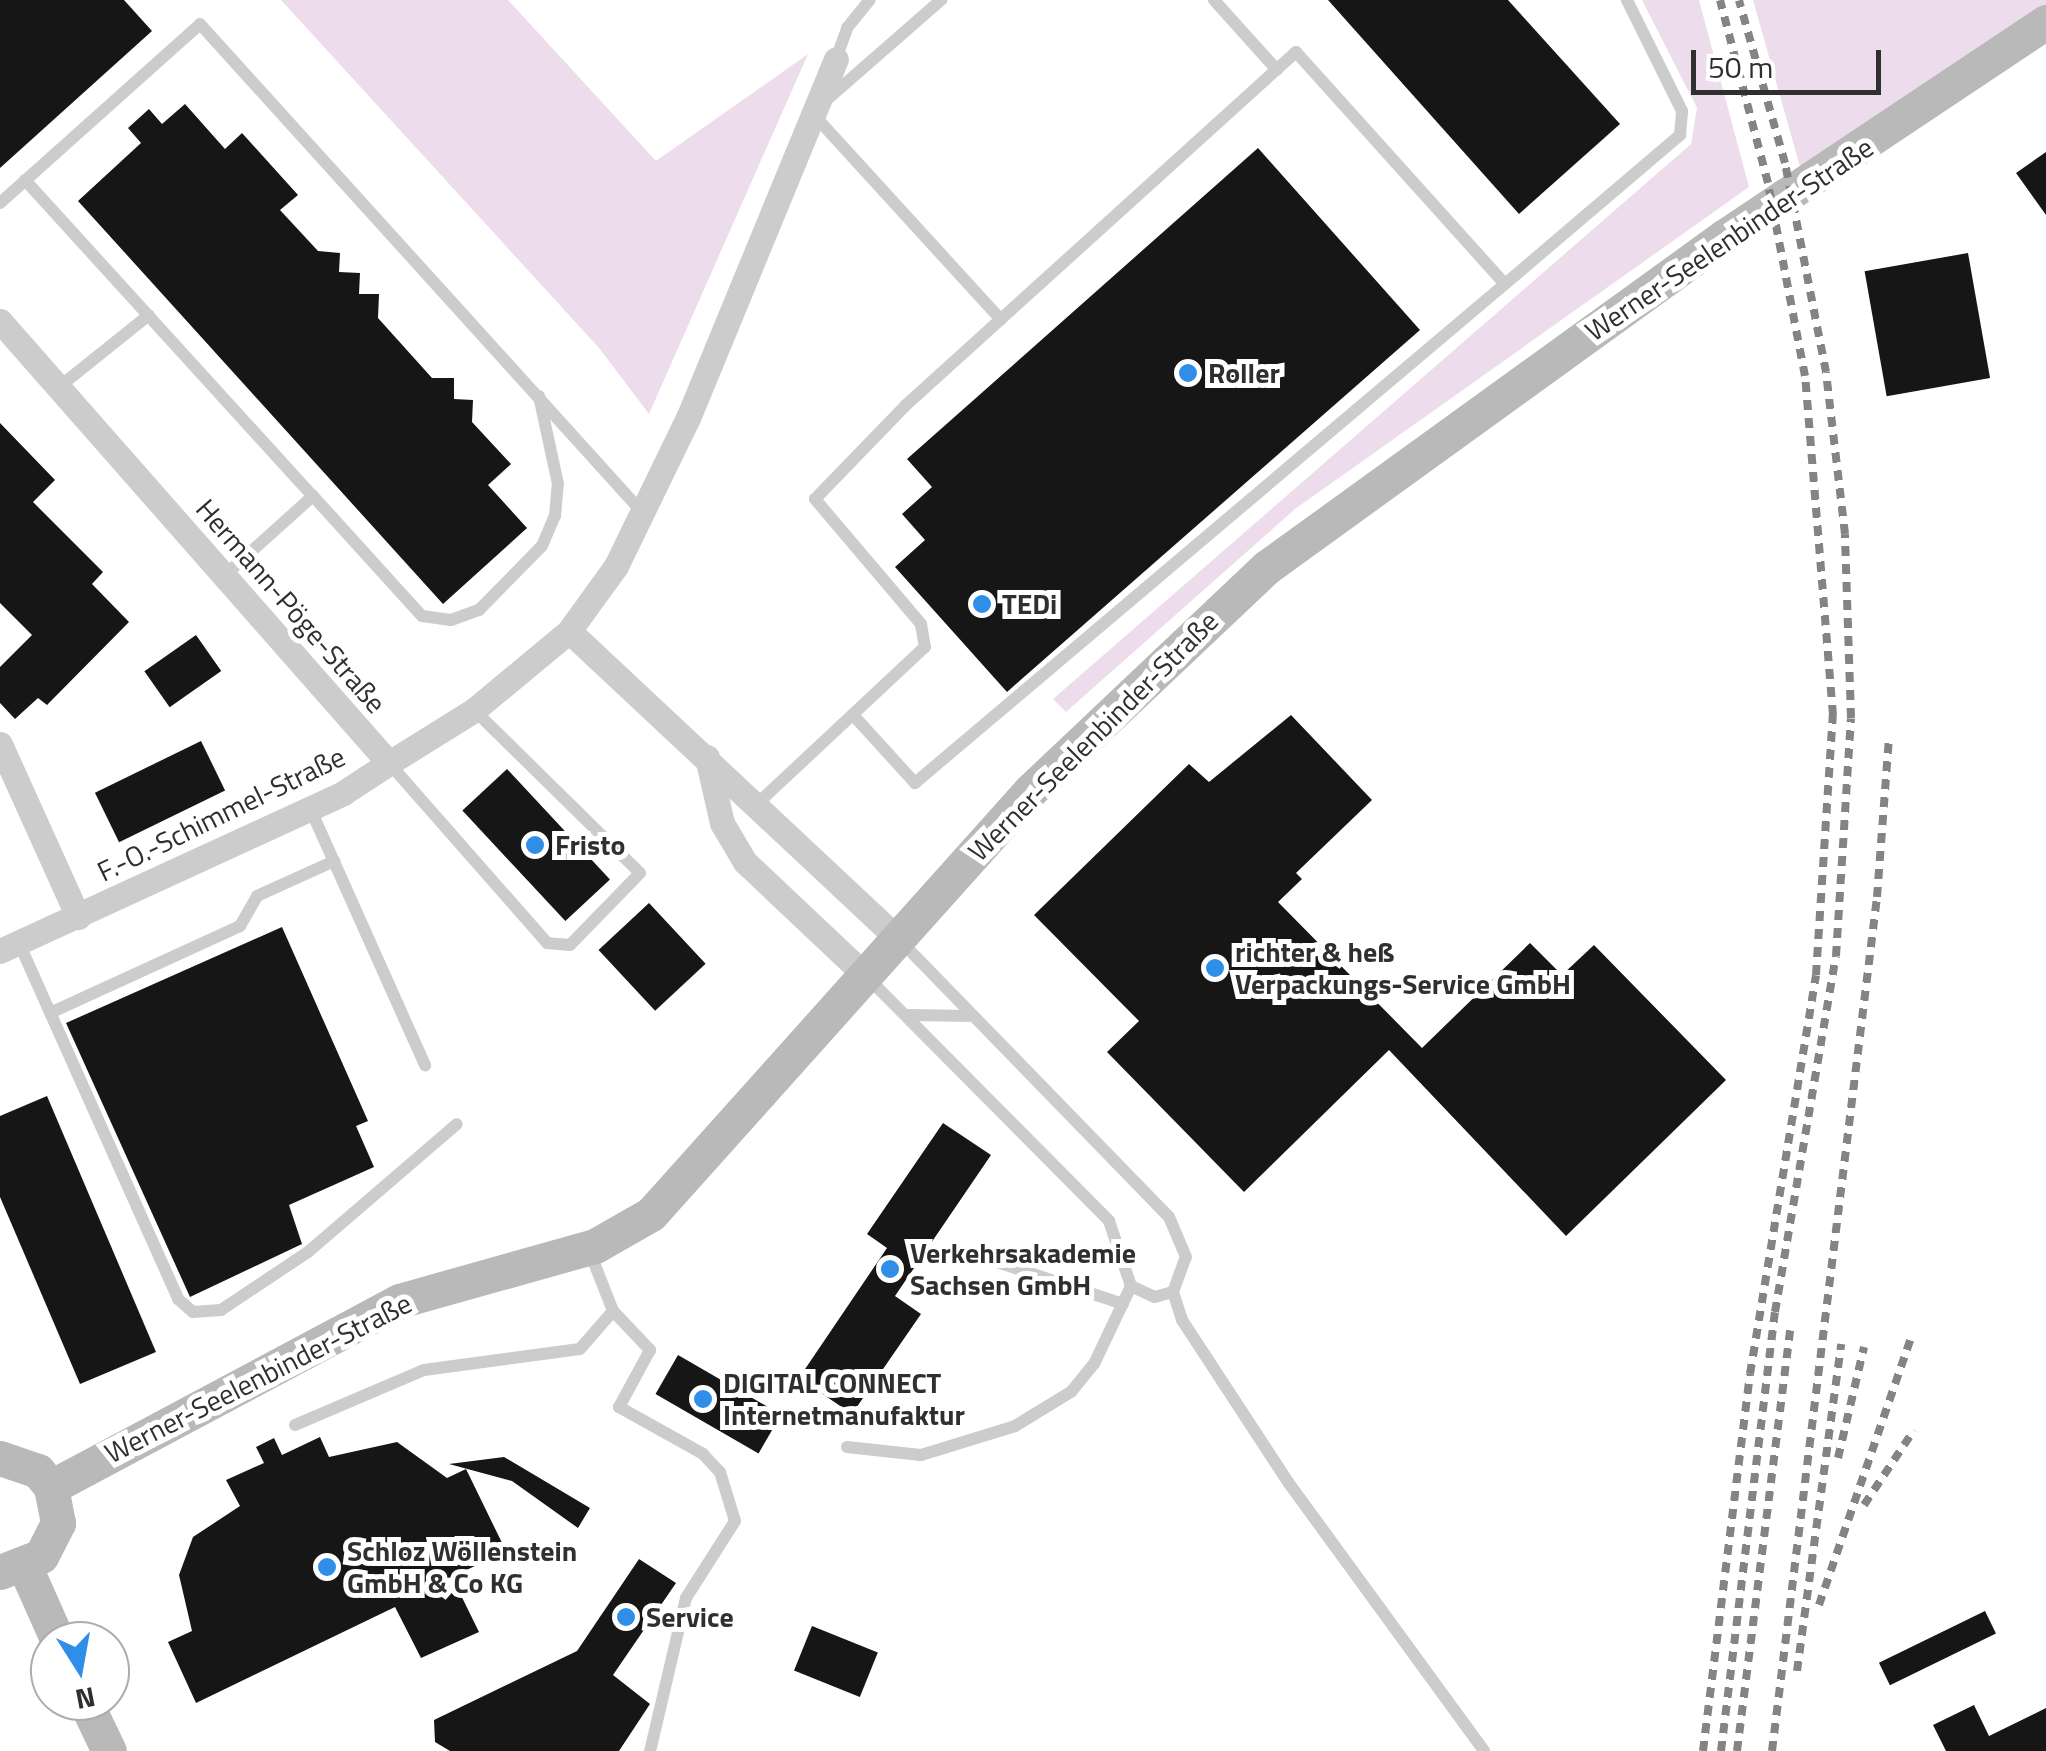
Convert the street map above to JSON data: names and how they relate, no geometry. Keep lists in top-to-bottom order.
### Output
{
  "streets": {
    "main road": ["Werner-Seelenbinder-Straße"],
    "street": ["Hermann-Pöge-Straße", "F.-O.-Schimmel-Straße"]
  },
  "crossings": [
    ["Hermann-Pöge-Straße", "F.-O.-Schimmel-Straße"]
  ],
  "places": [
    "Roller",
    "TEDi",
    "Fristo",
    "richter & heß Verpackungs-Service GmbH",
    "Verkehrsakademie Sachsen GmbH",
    "DIGITAL CONNECT Internetmanufaktur",
    "Schloz Wöllenstein GmbH & Co KG",
    "Service"
  ],
  "scale_bar": "50 m",
  "north": "bottom"
}
